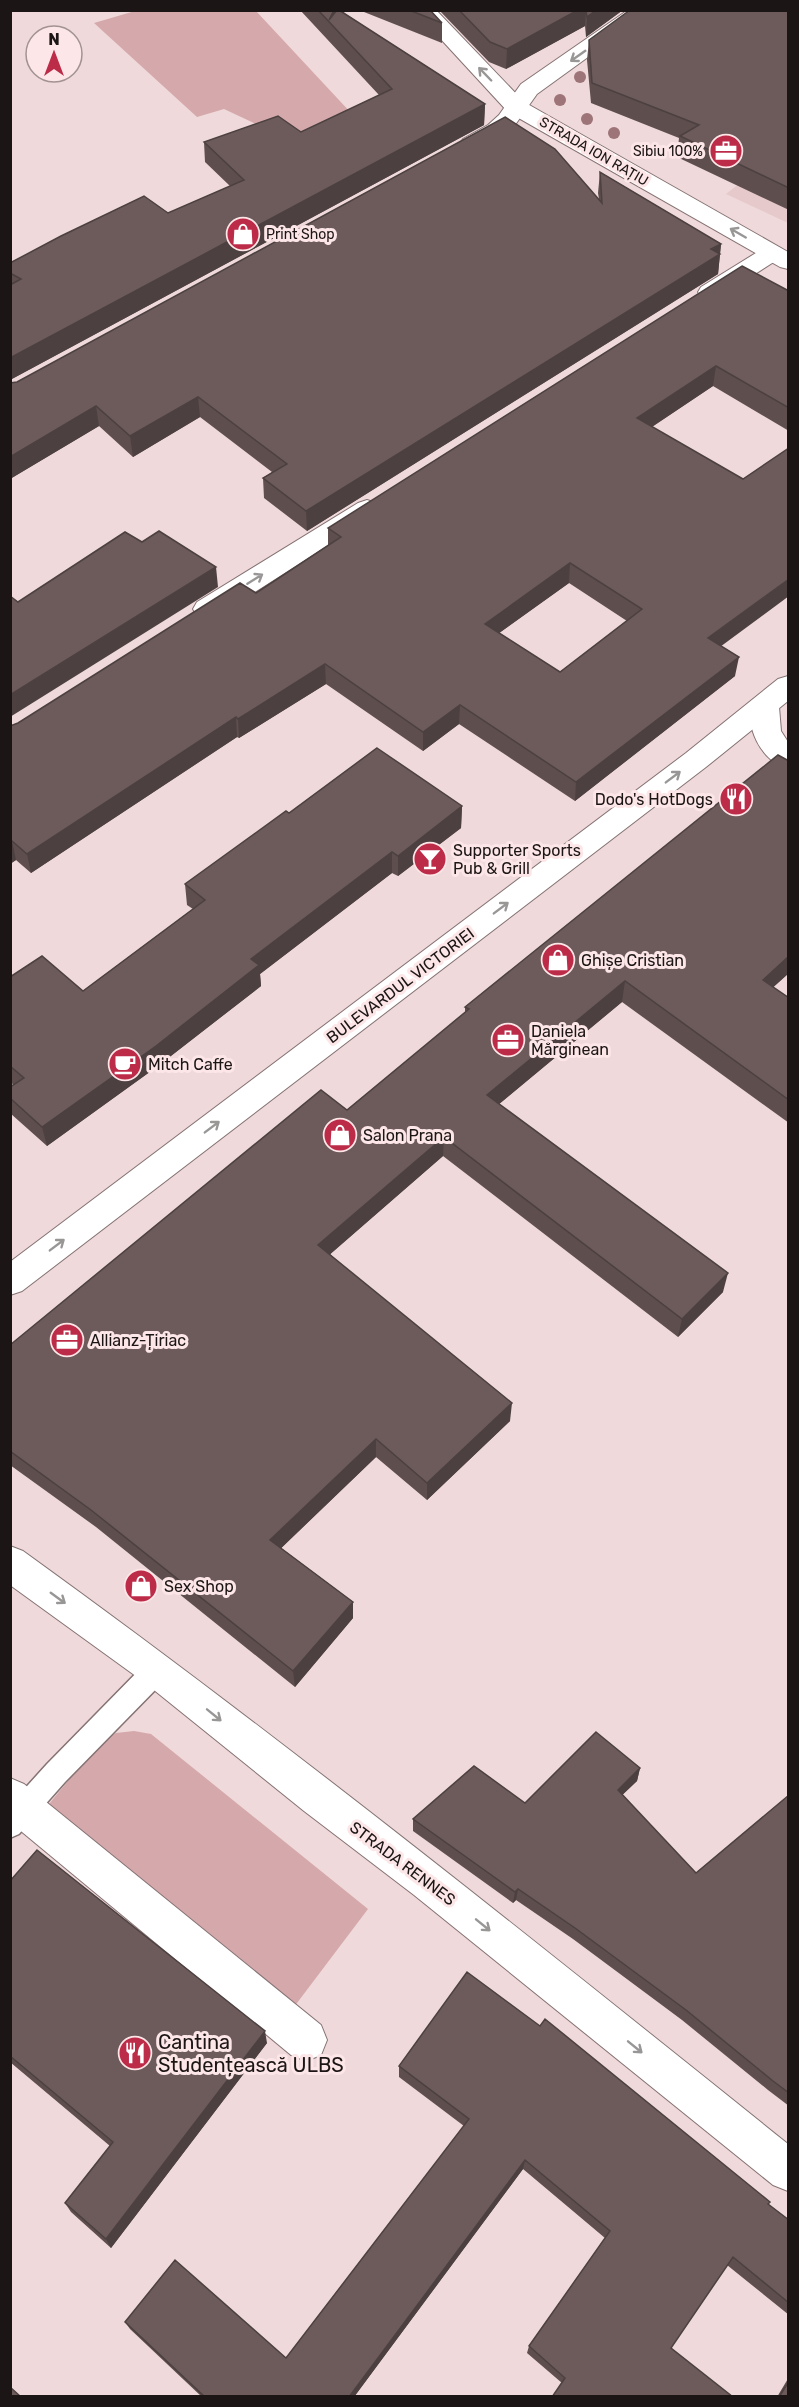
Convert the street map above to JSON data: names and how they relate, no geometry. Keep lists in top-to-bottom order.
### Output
{
  "streets": {
    "street": ["STRADA ION RAȚIU", "BULEVARDUL VICTORIEI", "STRADA RENNES"]
  },
  "one_way": ["STRADA ION RAȚIU", "BULEVARDUL VICTORIEI"],
  "places": {
    "office": ["Sibiu 100%", "Daniela Mărginean", "Allianz-Țiriac"],
    "shop": [
      "Print Shop",
      "Ghișe Cristian",
      "Salon Prana",
      "Sex Shop"
    ],
    "restaurant": ["Dodo's HotDogs", "Cantina Studențească ULBS"],
    "bar": ["Supporter Sports Pub & Grill"],
    "cafe": ["Mitch Caffe"]
  },
  "north": "top"
}
